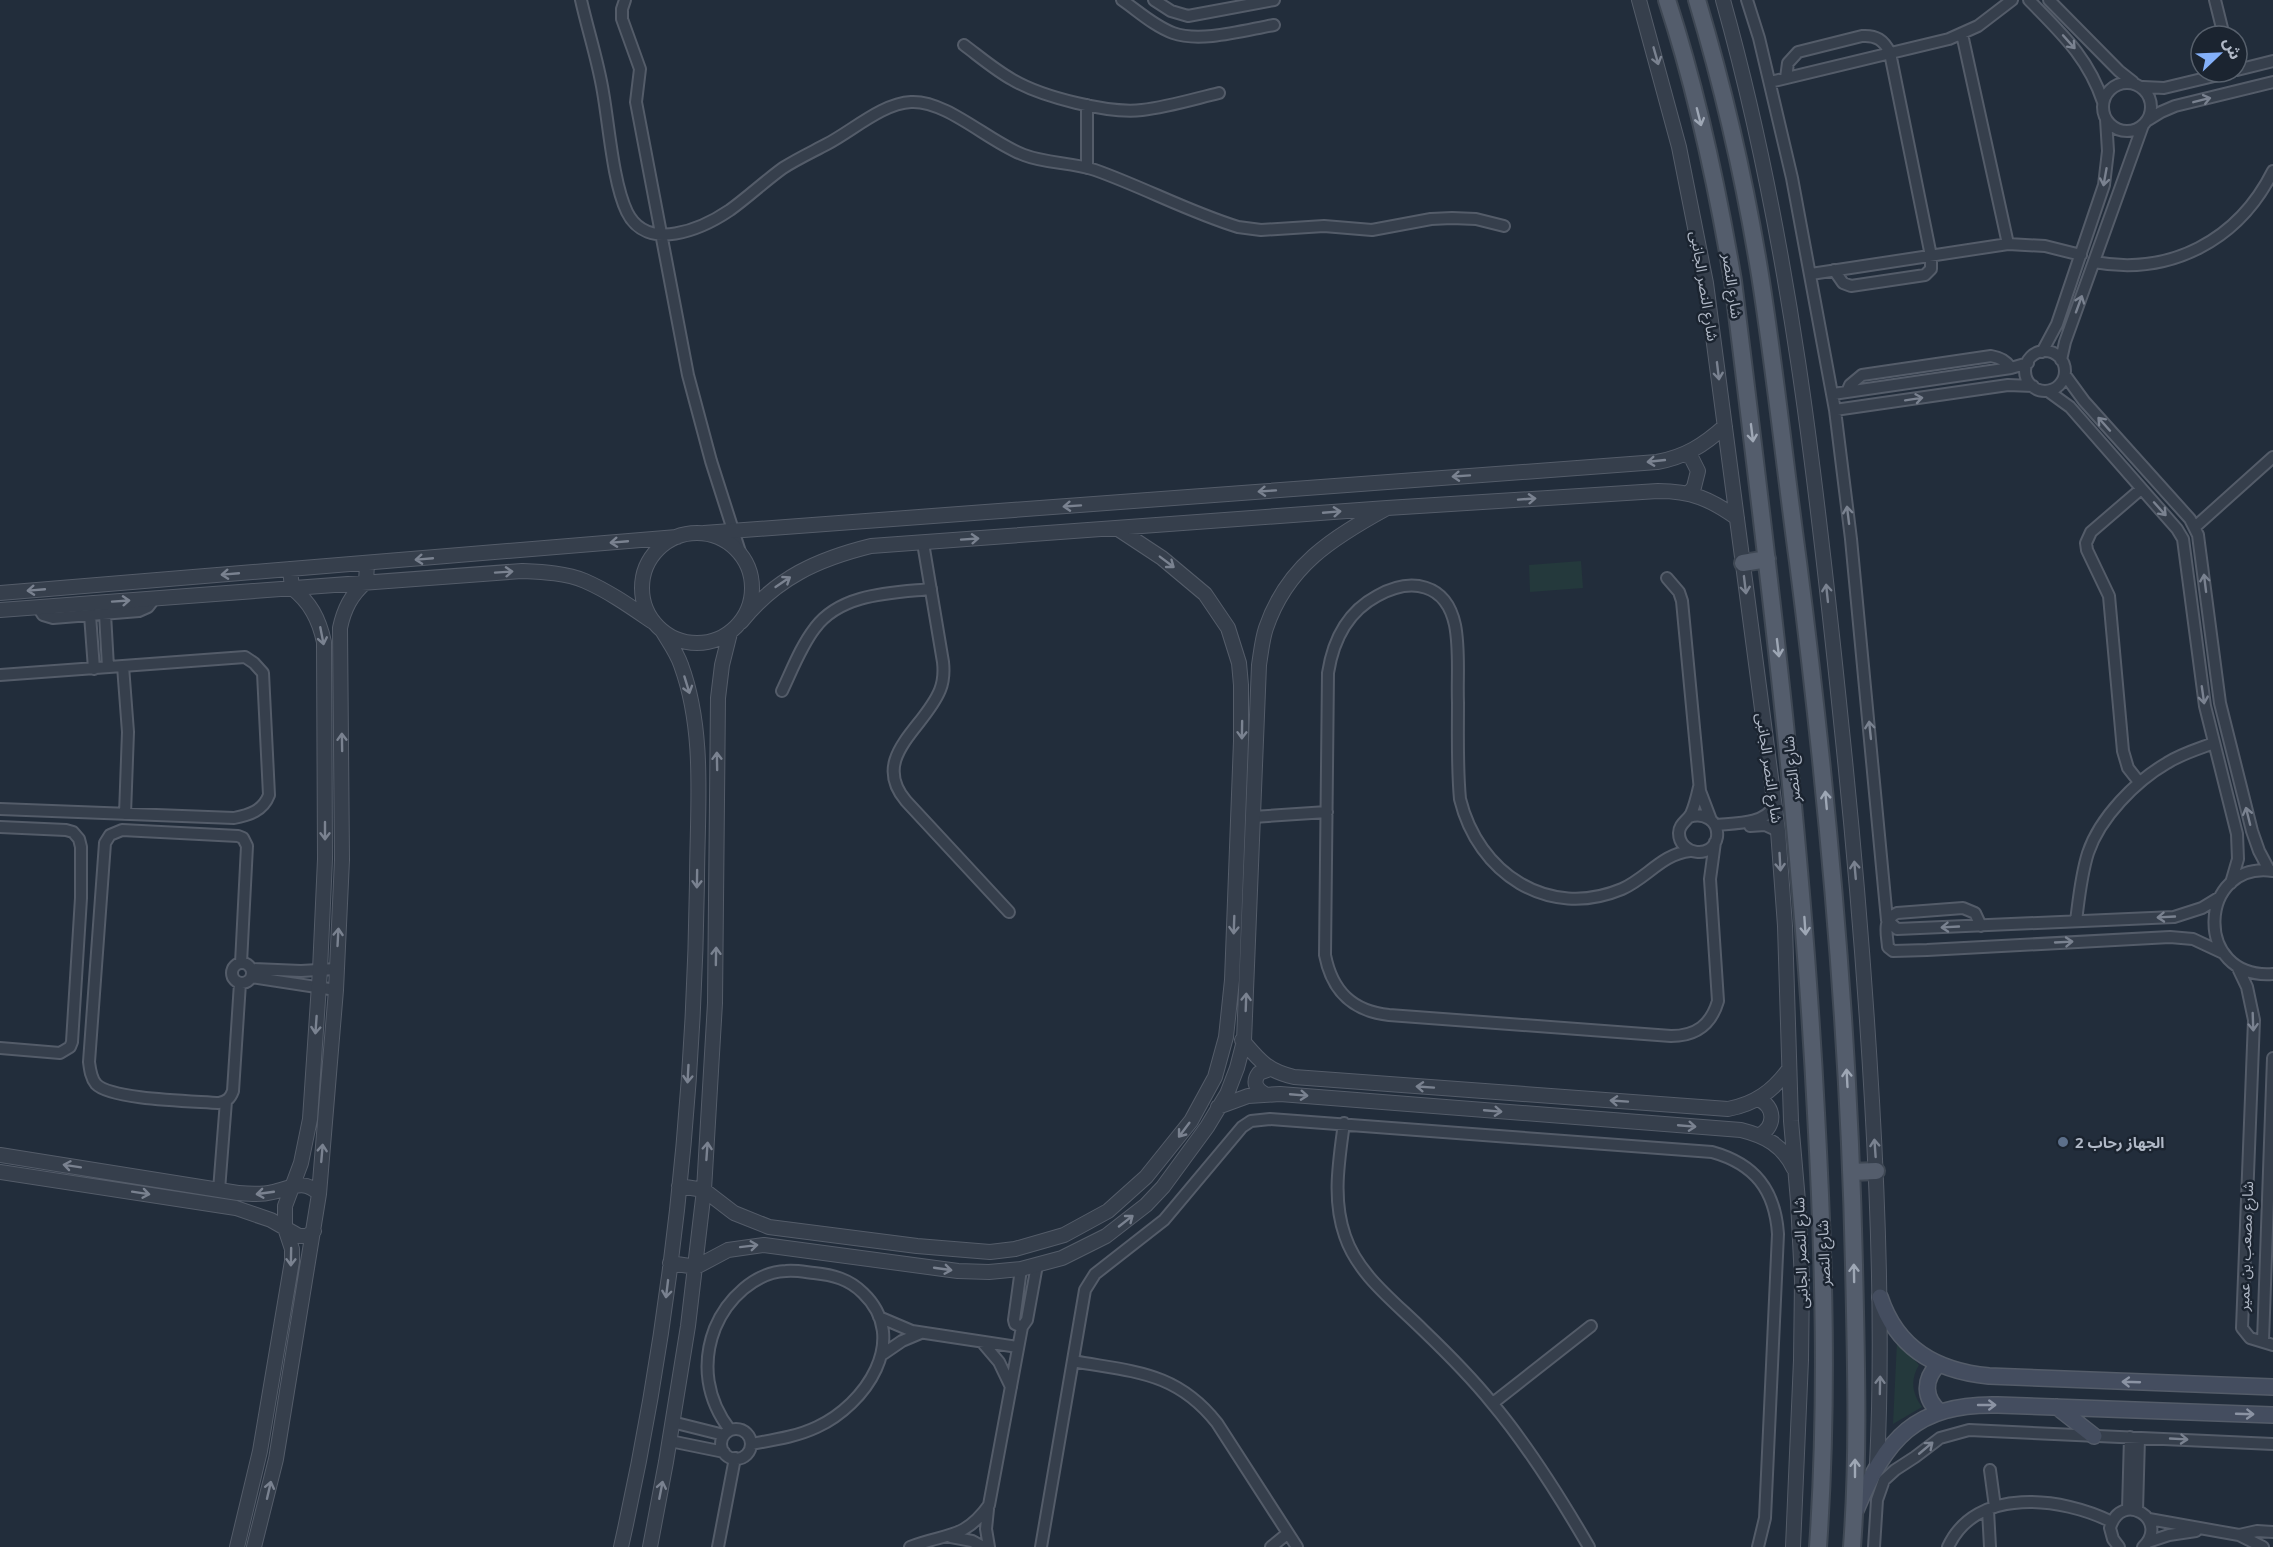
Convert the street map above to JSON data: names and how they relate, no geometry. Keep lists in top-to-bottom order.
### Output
{
  "streets": {
    "main road": ["شارع النصر"],
    "street": ["شارع النصر الجانبى", "شارع مصعب بن عمير"]
  },
  "places": ["الجهاز رحاب 2"],
  "north": "top right"
}
